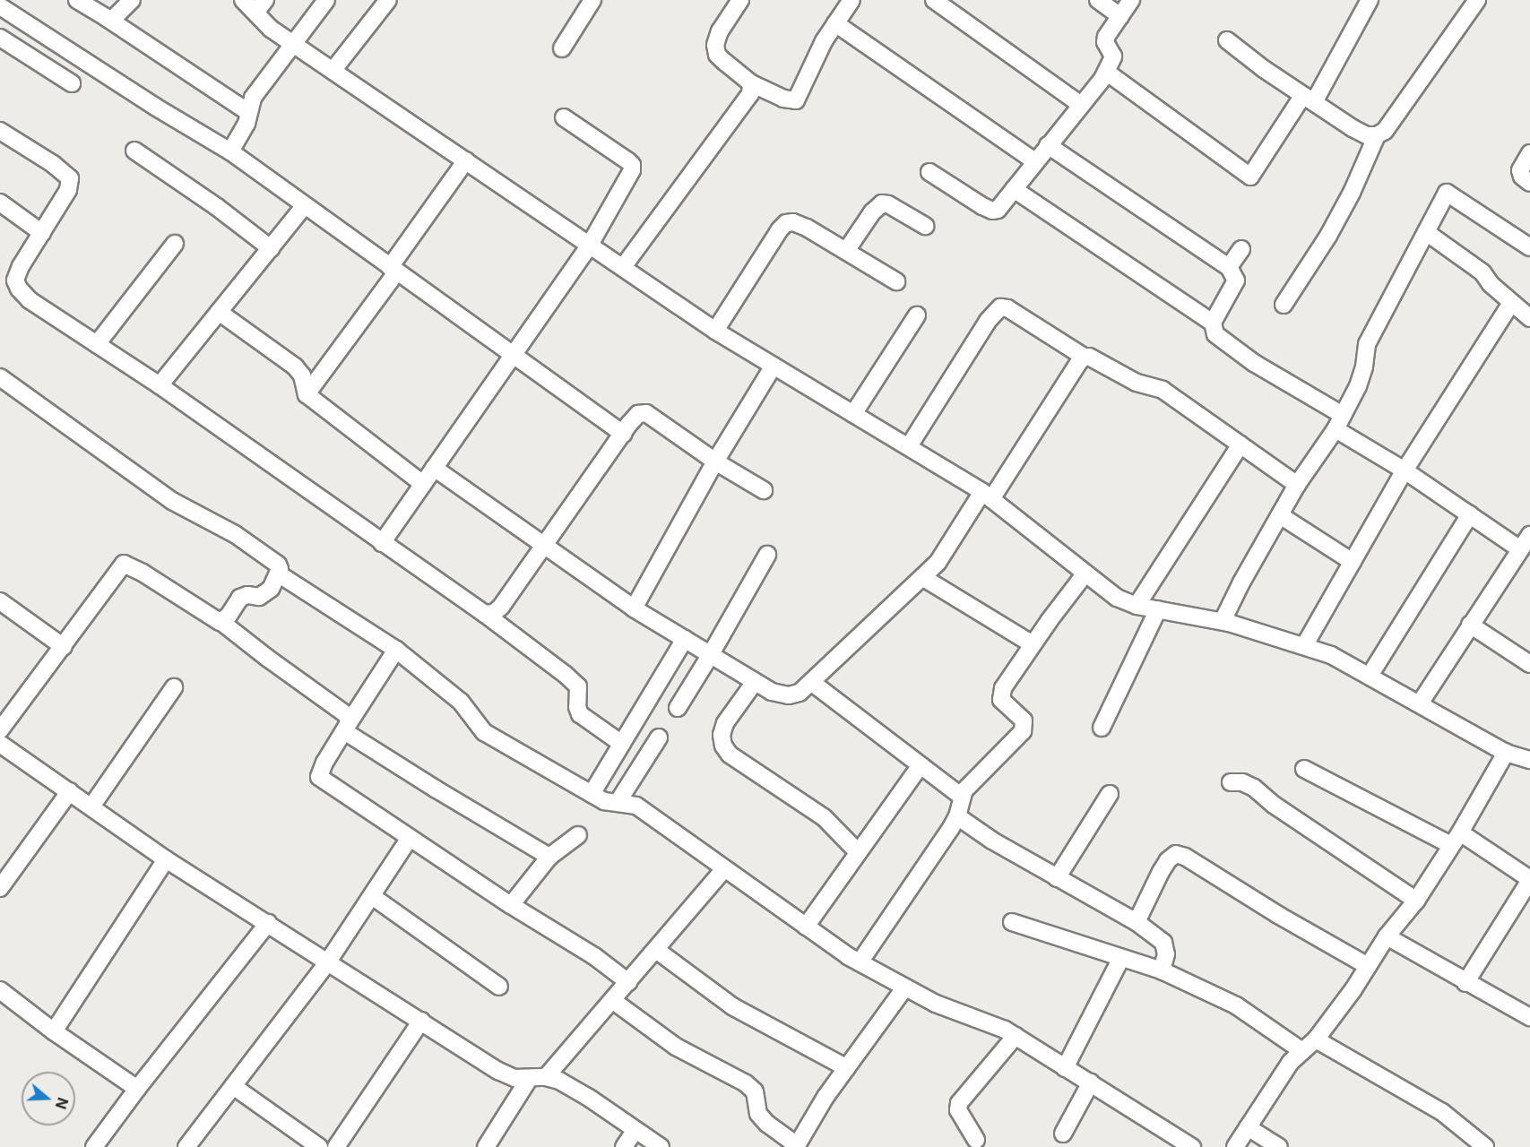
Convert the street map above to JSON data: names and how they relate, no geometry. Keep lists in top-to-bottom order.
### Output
{
  "north": "right"
}
